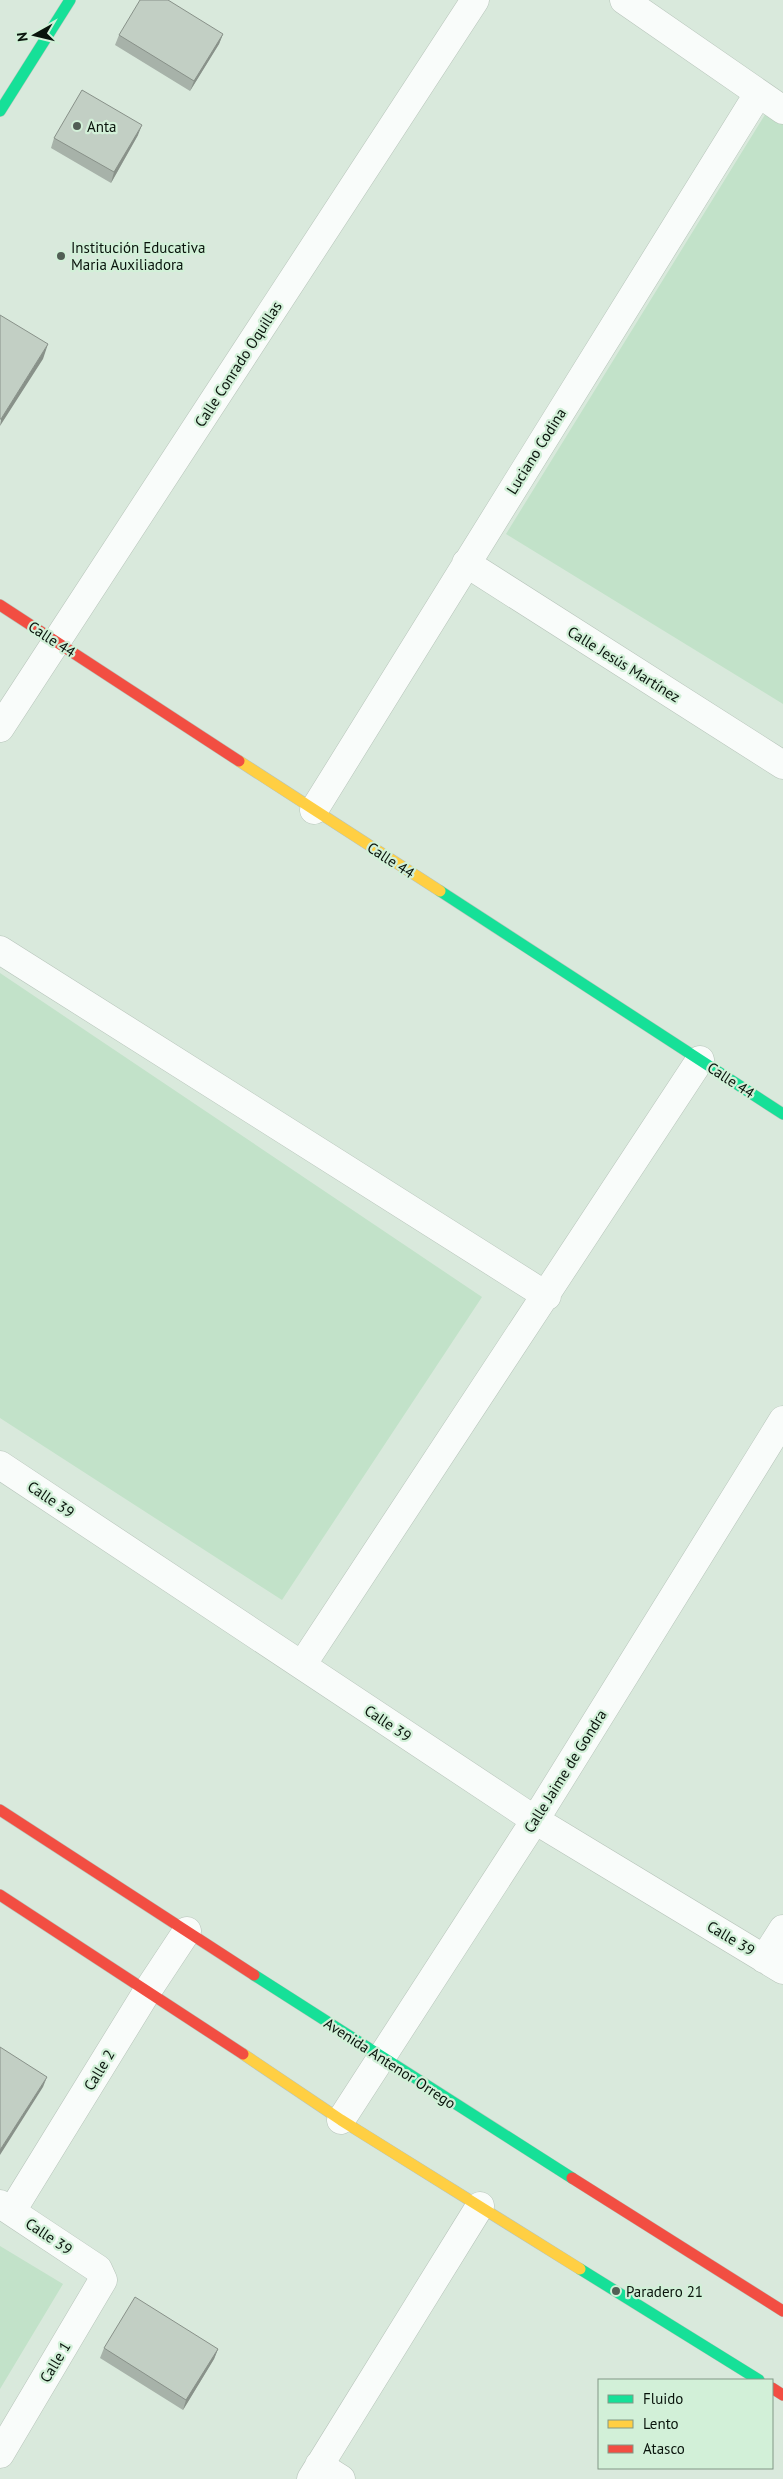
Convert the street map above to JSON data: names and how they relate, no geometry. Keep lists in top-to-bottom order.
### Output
{
  "streets": {
    "street": [
      "Calle Conrado Oquillas",
      "Luciano Codina",
      "Calle 44",
      "Calle Jesús Martínez",
      "Calle 39",
      "Calle Jaime de Gondra",
      "Avenida Antenor Orrego",
      "Calle 2",
      "Calle 1"
    ]
  },
  "crossings": [
    ["Calle Conrado Oquillas", "Calle 44"],
    ["Luciano Codina", "Calle 44"],
    ["Luciano Codina", "Calle Jesús Martínez"],
    ["Calle 39", "Calle Jaime de Gondra"],
    ["Calle 39", "Calle 2"],
    ["Calle 39", "Calle 1"],
    ["Calle Jaime de Gondra", "Avenida Antenor Orrego"],
    ["Avenida Antenor Orrego", "Calle 2"]
  ],
  "places": ["Anta", "Institución Educativa Maria Auxiliadora", "Paradero 21"],
  "legend": ["Fluido", "Lento", "Atasco"],
  "north": "left"
}
